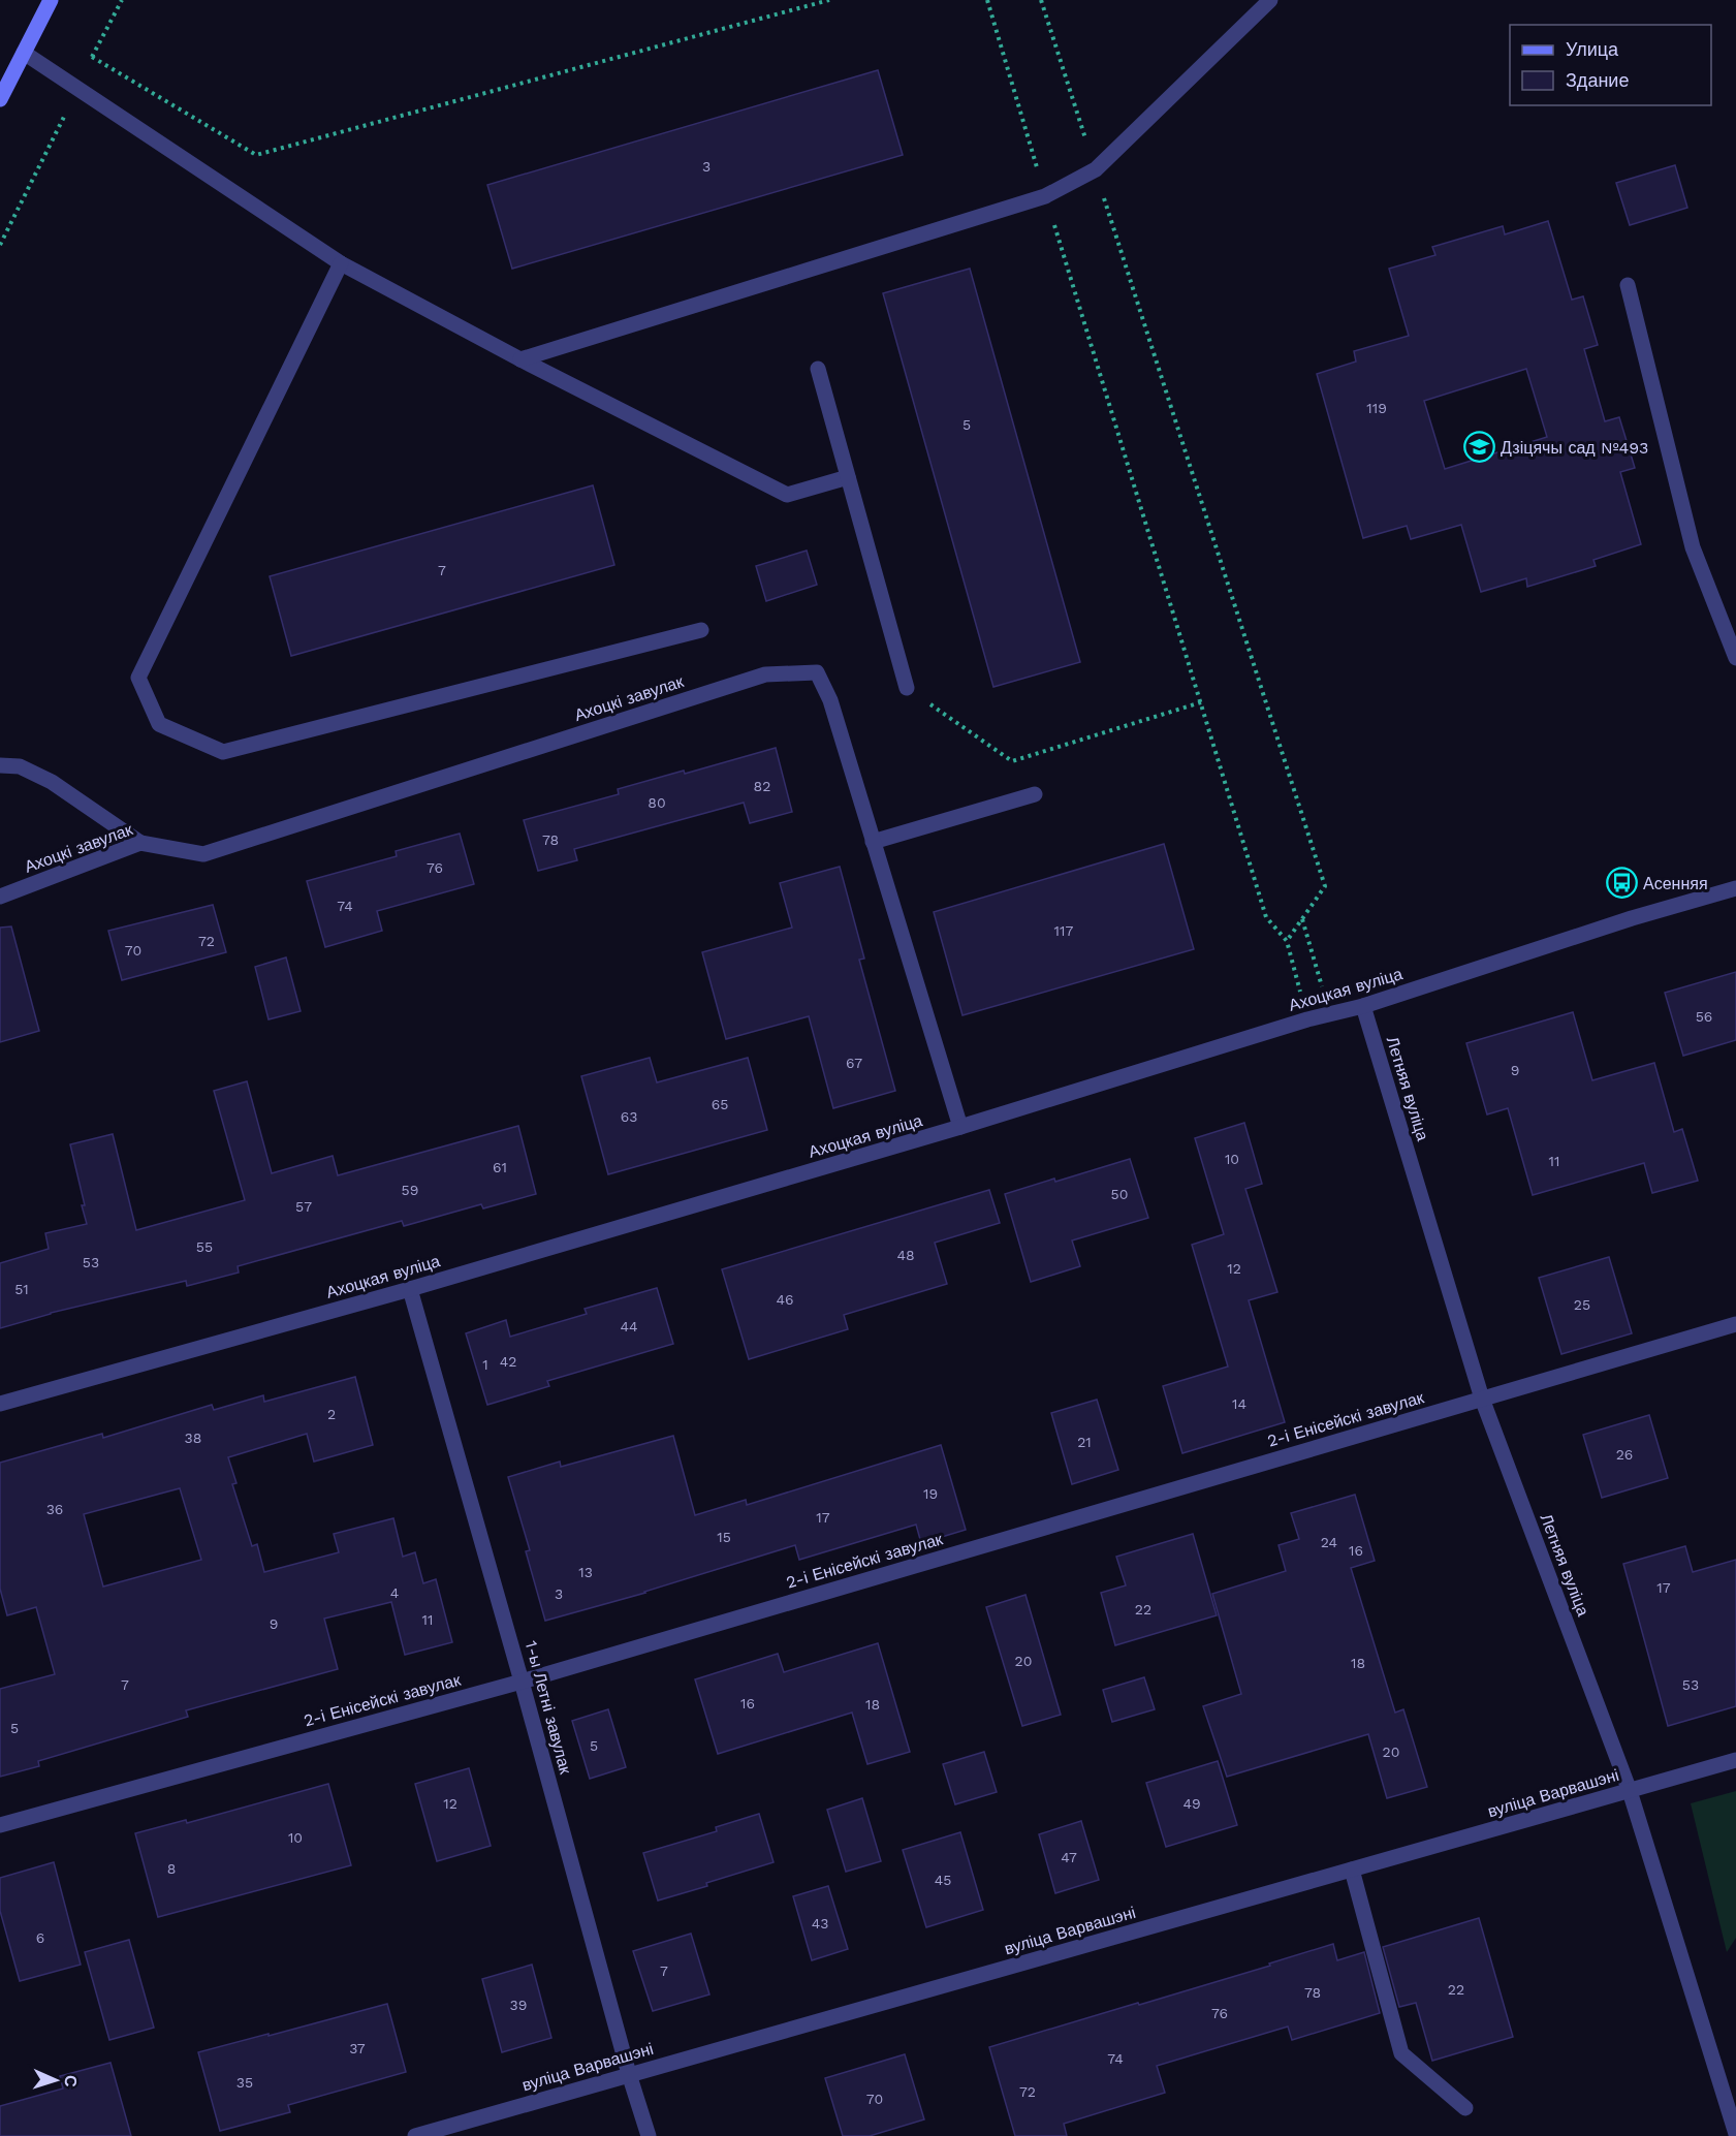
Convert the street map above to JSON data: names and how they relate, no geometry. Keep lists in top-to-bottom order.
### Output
{
  "streets": {
    "street": [
      "Ахоцкі завулак",
      "Ахоцкая вуліца",
      "Летняя вуліца",
      "2-і Енісейскі завулак",
      "1-ы Летні завулак",
      "вуліца Варвашэні"
    ]
  },
  "crossings": [
    ["Ахоцкі завулак", "Ахоцкая вуліца"],
    ["Ахоцкая вуліца", "Летняя вуліца"],
    ["Ахоцкая вуліца", "1-ы Летні завулак"],
    ["Летняя вуліца", "2-і Енісейскі завулак"],
    ["Летняя вуліца", "вуліца Варвашэні"],
    ["2-і Енісейскі завулак", "1-ы Летні завулак"],
    ["1-ы Летні завулак", "вуліца Варвашэні"]
  ],
  "places": {
    "school or university": ["Дзіцячы сад №493"],
    "bus stop": ["Асенняя"]
  },
  "house_numbers": [
    "3",
    "119",
    "5",
    "7",
    "82",
    "80",
    "78",
    "76",
    "74",
    "117",
    "72",
    "70",
    "56",
    "67",
    "9",
    "65",
    "63",
    "10",
    "11",
    "61",
    "59",
    "50",
    "57",
    "55",
    "48",
    "53",
    "12",
    "51",
    "46",
    "25",
    "44",
    "42",
    "1",
    "14",
    "2",
    "38",
    "21",
    "26",
    "19",
    "36",
    "17",
    "15",
    "24",
    "16",
    "13",
    "17",
    "4",
    "3",
    "22",
    "11",
    "9",
    "20",
    "18",
    "7",
    "53",
    "16",
    "18",
    "5",
    "5",
    "20",
    "12",
    "49",
    "10",
    "47",
    "8",
    "45",
    "43",
    "6",
    "7",
    "22",
    "78",
    "39",
    "76",
    "37",
    "74",
    "35",
    "72",
    "70"
  ],
  "legend": ["Улица", "Здание"],
  "north": "right"
}
